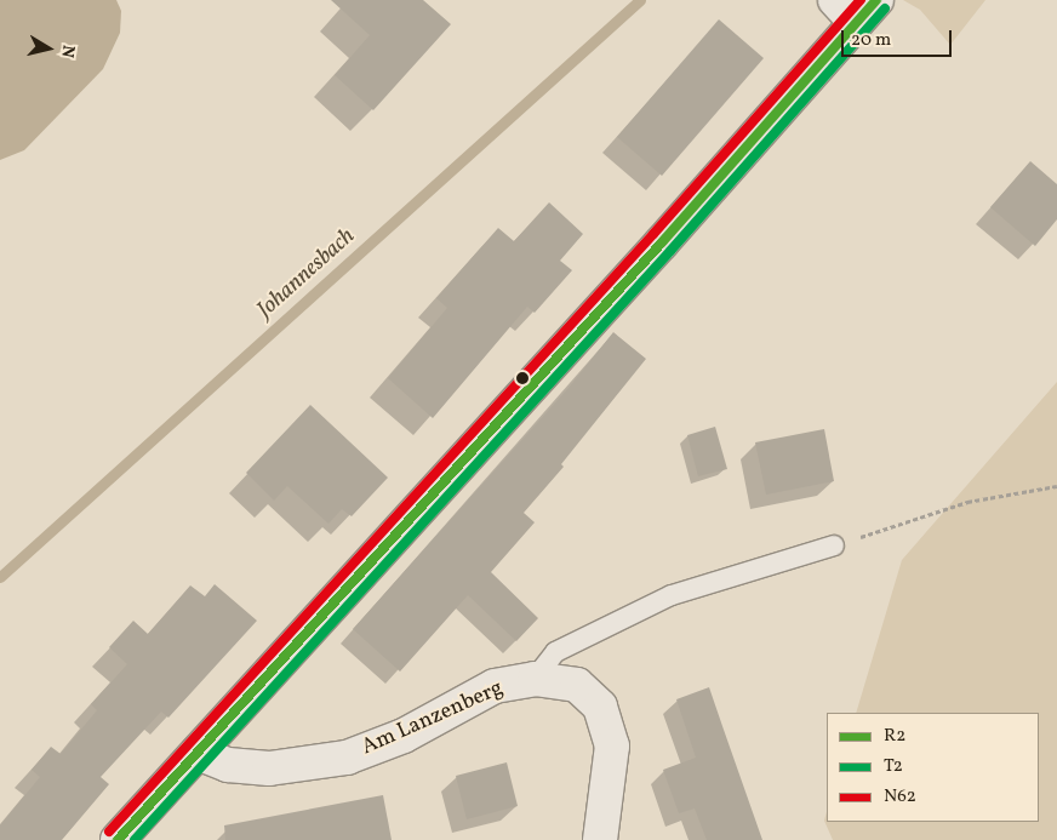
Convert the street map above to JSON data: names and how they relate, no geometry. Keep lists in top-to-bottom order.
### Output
{
  "streets": {
    "main road": ["Am Lanzenberg"]
  },
  "water": ["Johannesbach"],
  "lines": ["transit line R2", "transit line N62", "transit line T2"],
  "legend": ["R2", "T2", "N62"],
  "scale_bar": "20 m",
  "north": "right"
}
